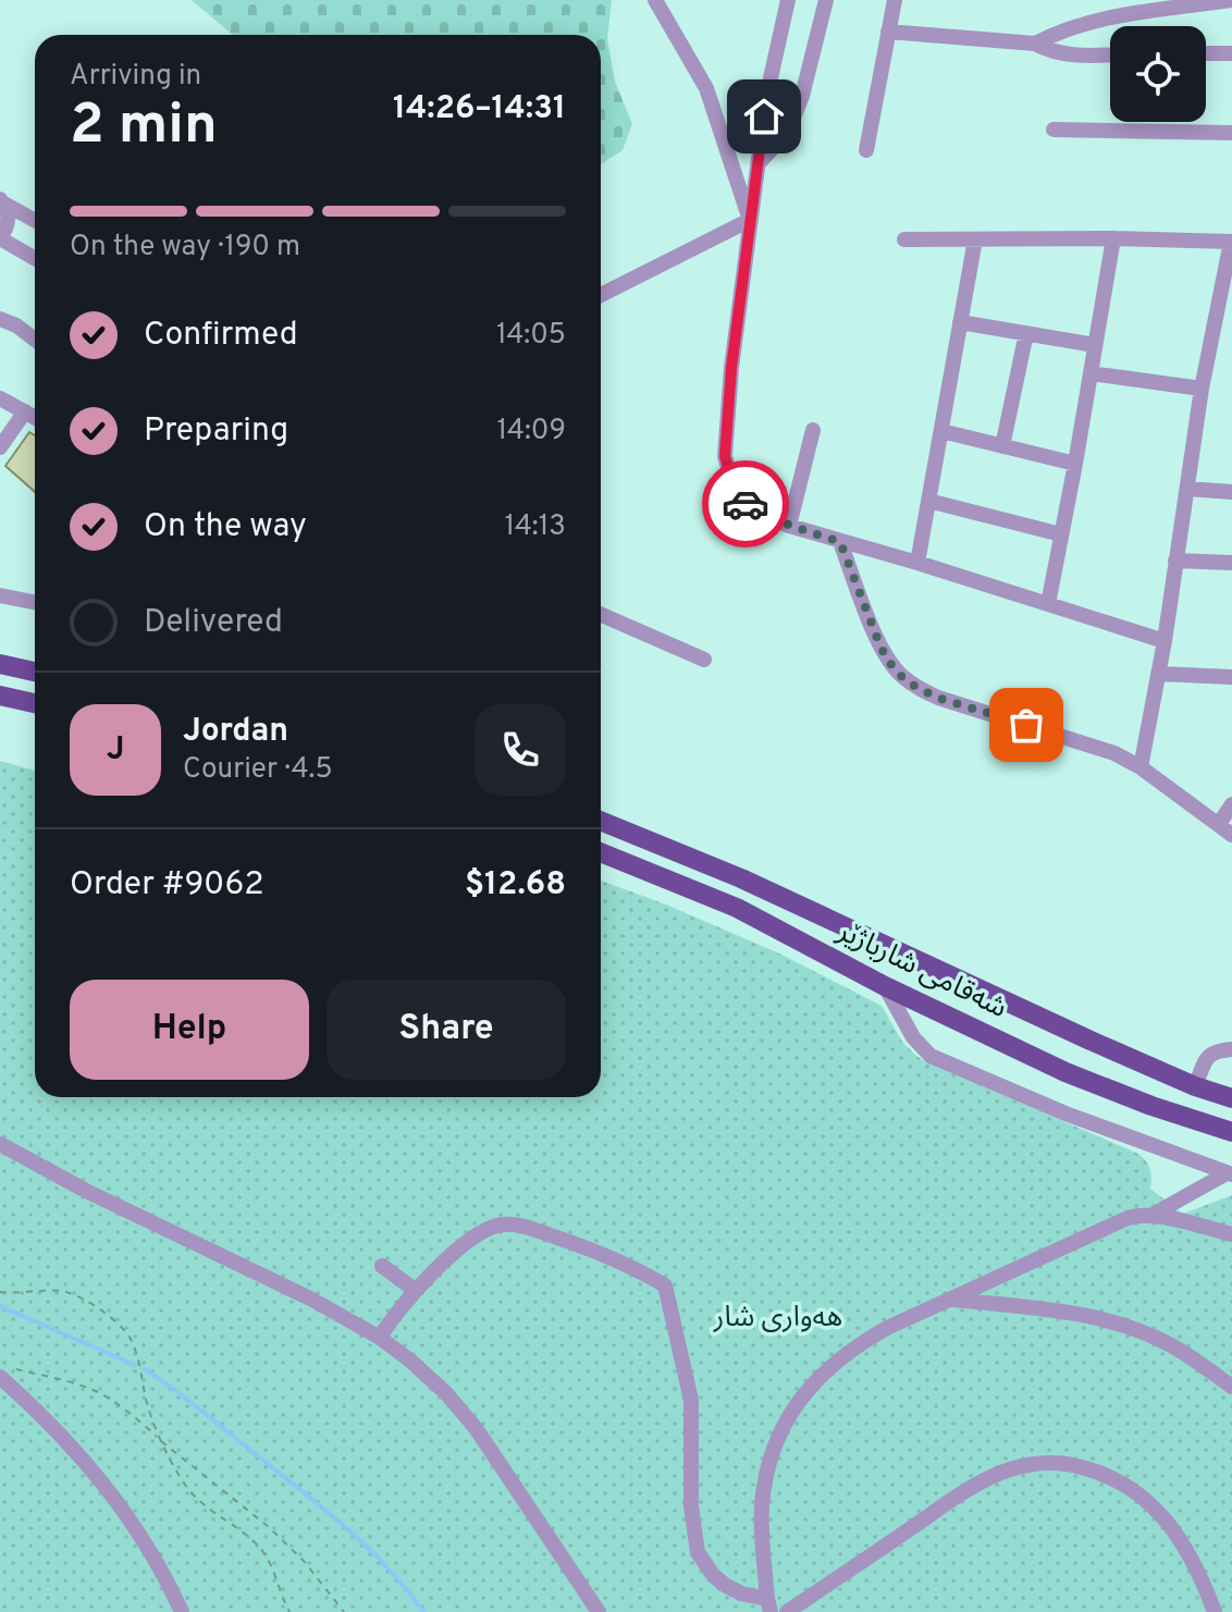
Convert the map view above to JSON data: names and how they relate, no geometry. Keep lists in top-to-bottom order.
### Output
{
  "streets": {
    "main road": ["شەقامی شارباژێر"]
  },
  "parks": ["هەواری شار"],
  "page": {
    "heading": ["2 min", "Arriving in", "14:26–14:31"],
    "panel": [
      "Jordan",
      "Courier · 4.5",
      "Order #9062",
      "$12.68"
    ],
    "bar": "On the way · 190 m",
    "list": [
      ["Confirmed", "14:05"],
      ["Preparing", "14:09"],
      ["On the way", "14:13"],
      "Delivered"
    ],
    "round": "J",
    "buttons": ["Help", "Share"]
  }
}
